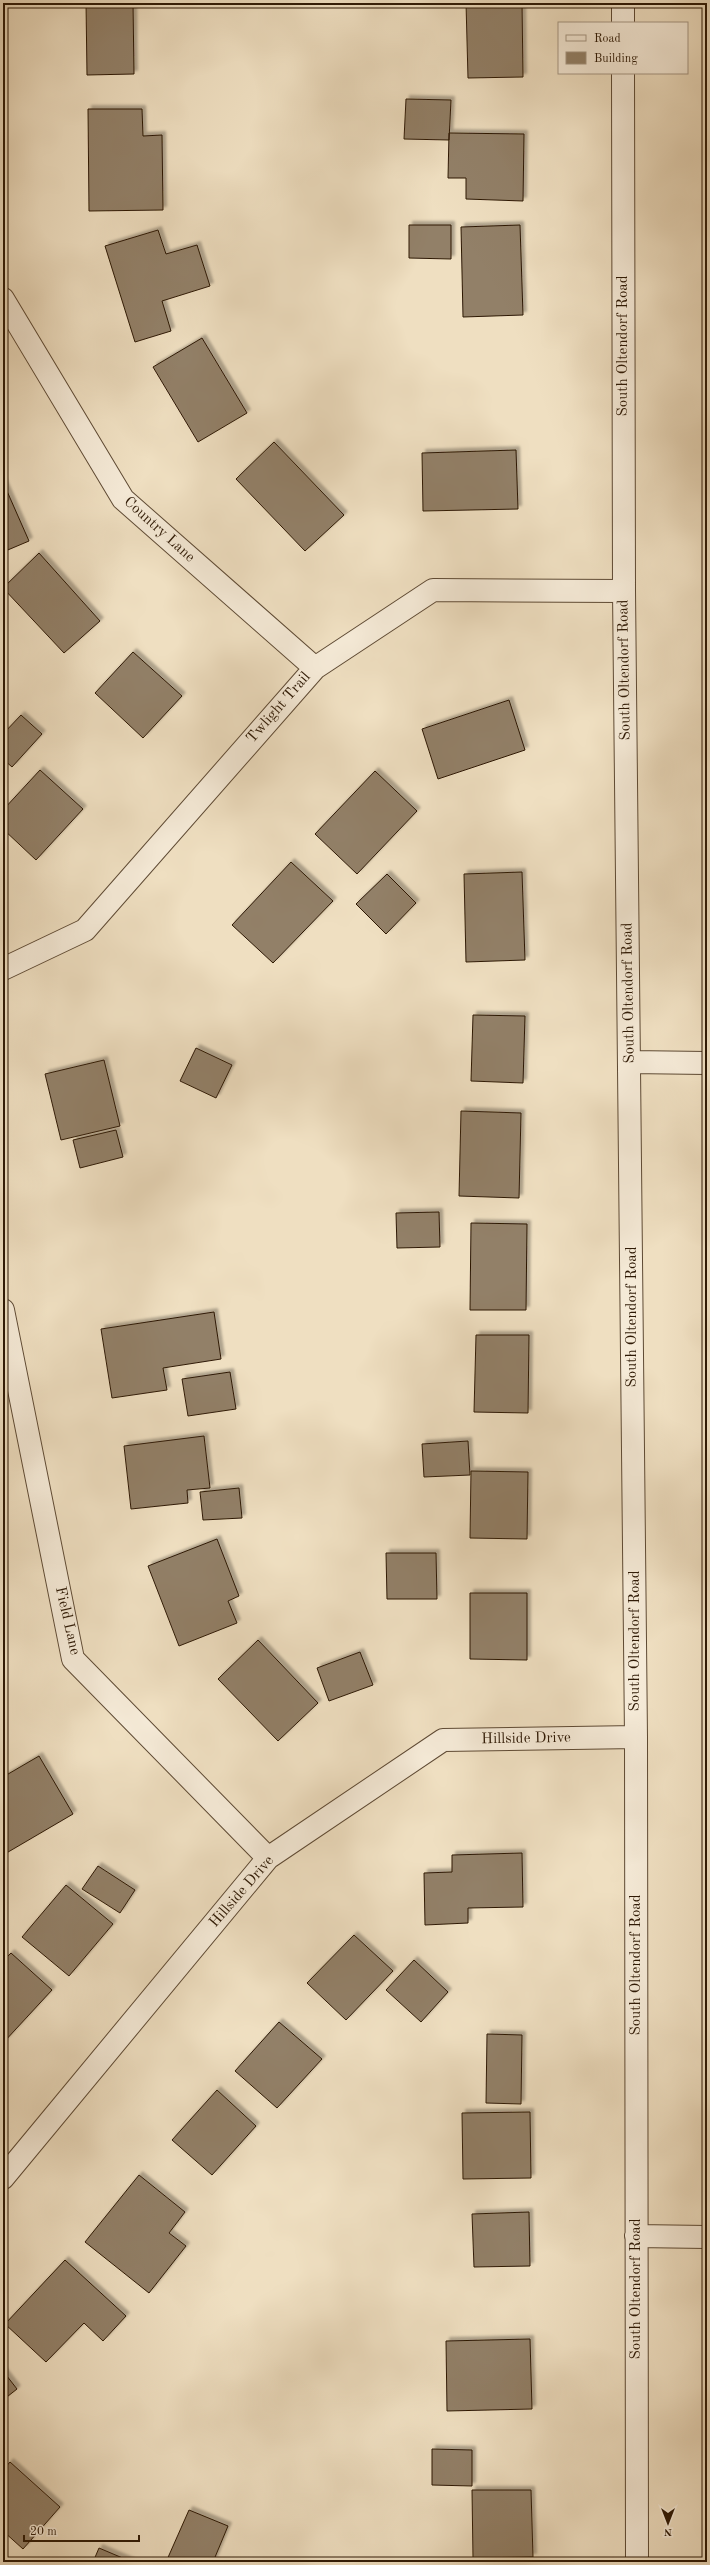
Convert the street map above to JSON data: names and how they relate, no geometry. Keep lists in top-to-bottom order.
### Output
{
  "streets": {
    "street": [
      "South Oltendorf Road",
      "Country Lane",
      "Twlight Trail",
      "Field Lane",
      "Hillside Drive"
    ]
  },
  "crossings": [
    ["South Oltendorf Road", "Twlight Trail"],
    ["South Oltendorf Road", "Hillside Drive"],
    ["Country Lane", "Twlight Trail"],
    ["Field Lane", "Hillside Drive"]
  ],
  "legend": ["Road", "Building"],
  "scale_bar": "20 m",
  "north": "bottom"
}
